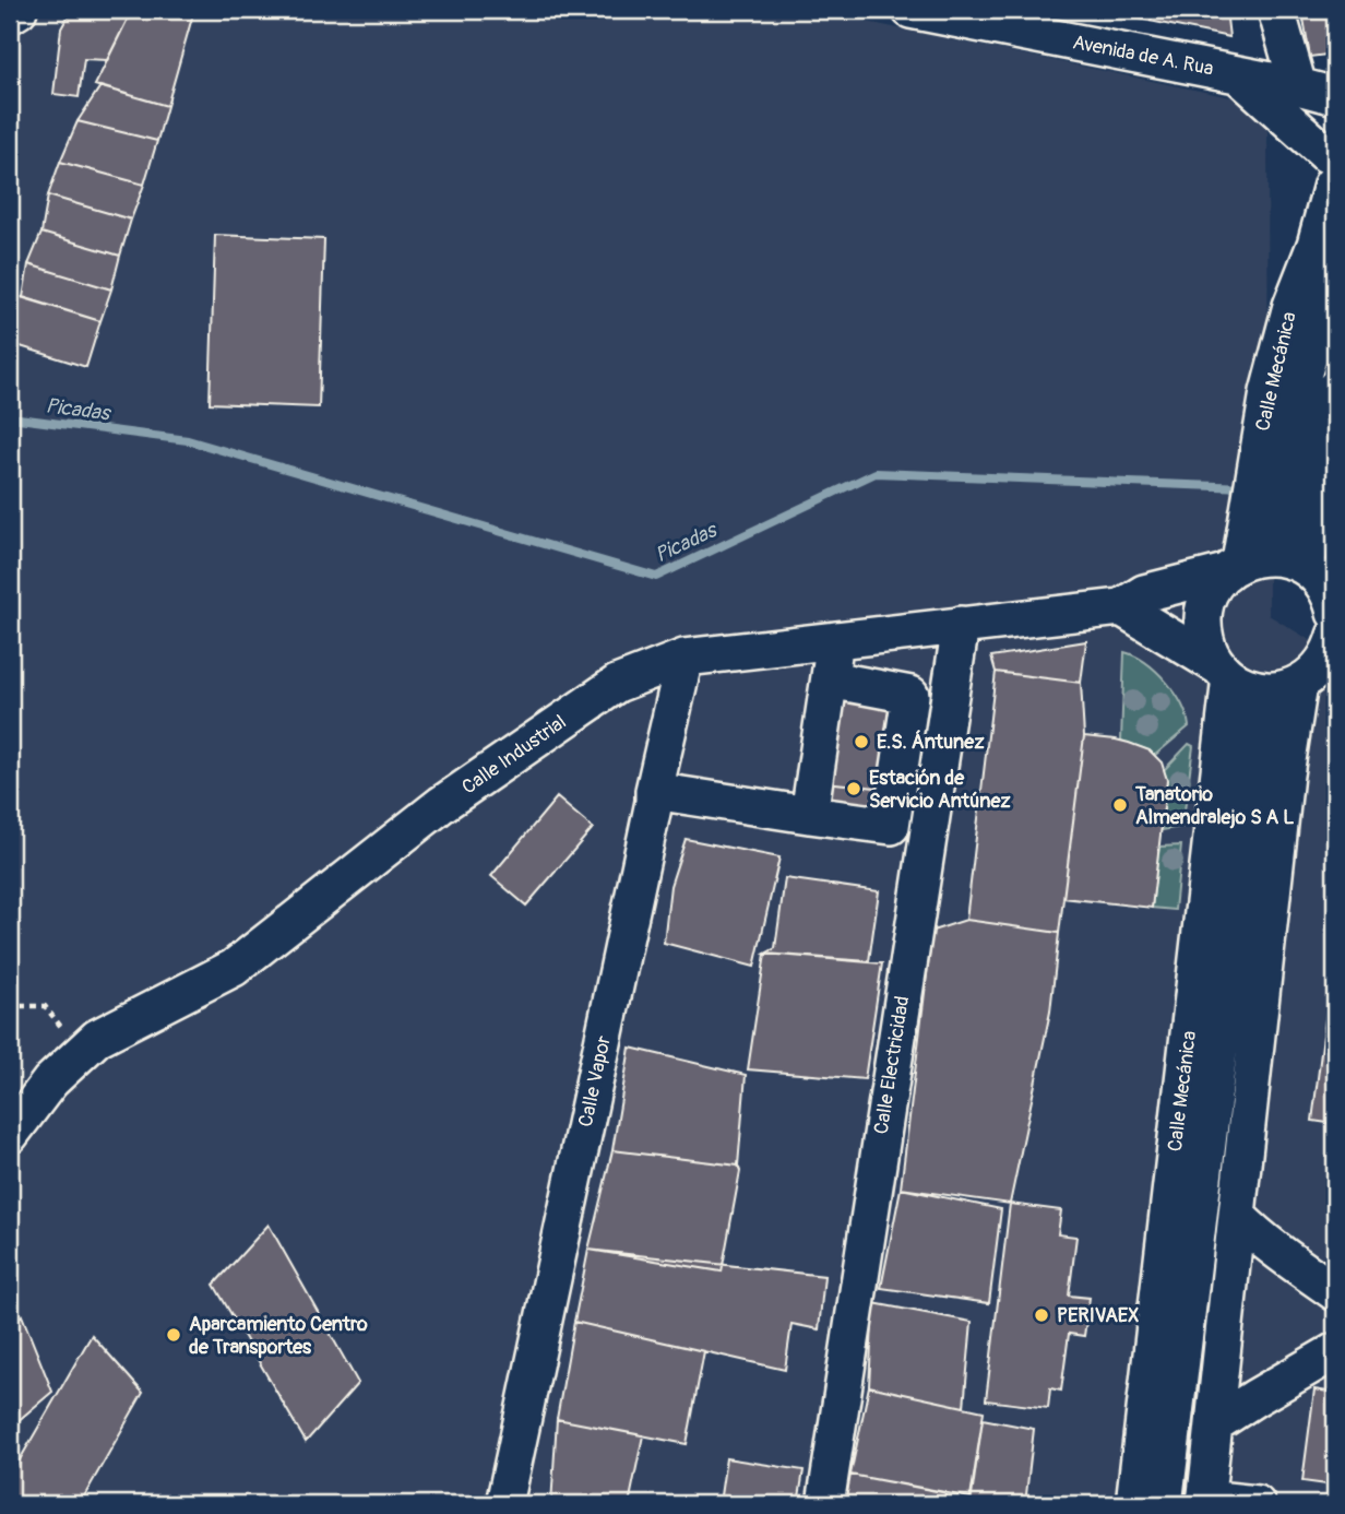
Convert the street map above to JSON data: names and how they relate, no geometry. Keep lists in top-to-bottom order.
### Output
{
  "streets": {
    "street": [
      "Avenida de A. Rua",
      "Calle Mecánica",
      "Calle Industrial",
      "Calle Electricidad",
      "Calle Vapor"
    ]
  },
  "crossings": [
    ["Avenida de A. Rua", "Calle Mecánica"],
    ["Calle Mecánica", "Calle Industrial"],
    ["Calle Industrial", "Calle Electricidad"],
    ["Calle Industrial", "Calle Vapor"]
  ],
  "water": ["Picadas"],
  "places": [
    "E.S. Ántunez",
    "Estación de Servicio Antúnez",
    "Tanatorio Almendralejo S A L",
    "PERIVAEX",
    "Aparcamiento Centro de Transportes"
  ]
}
